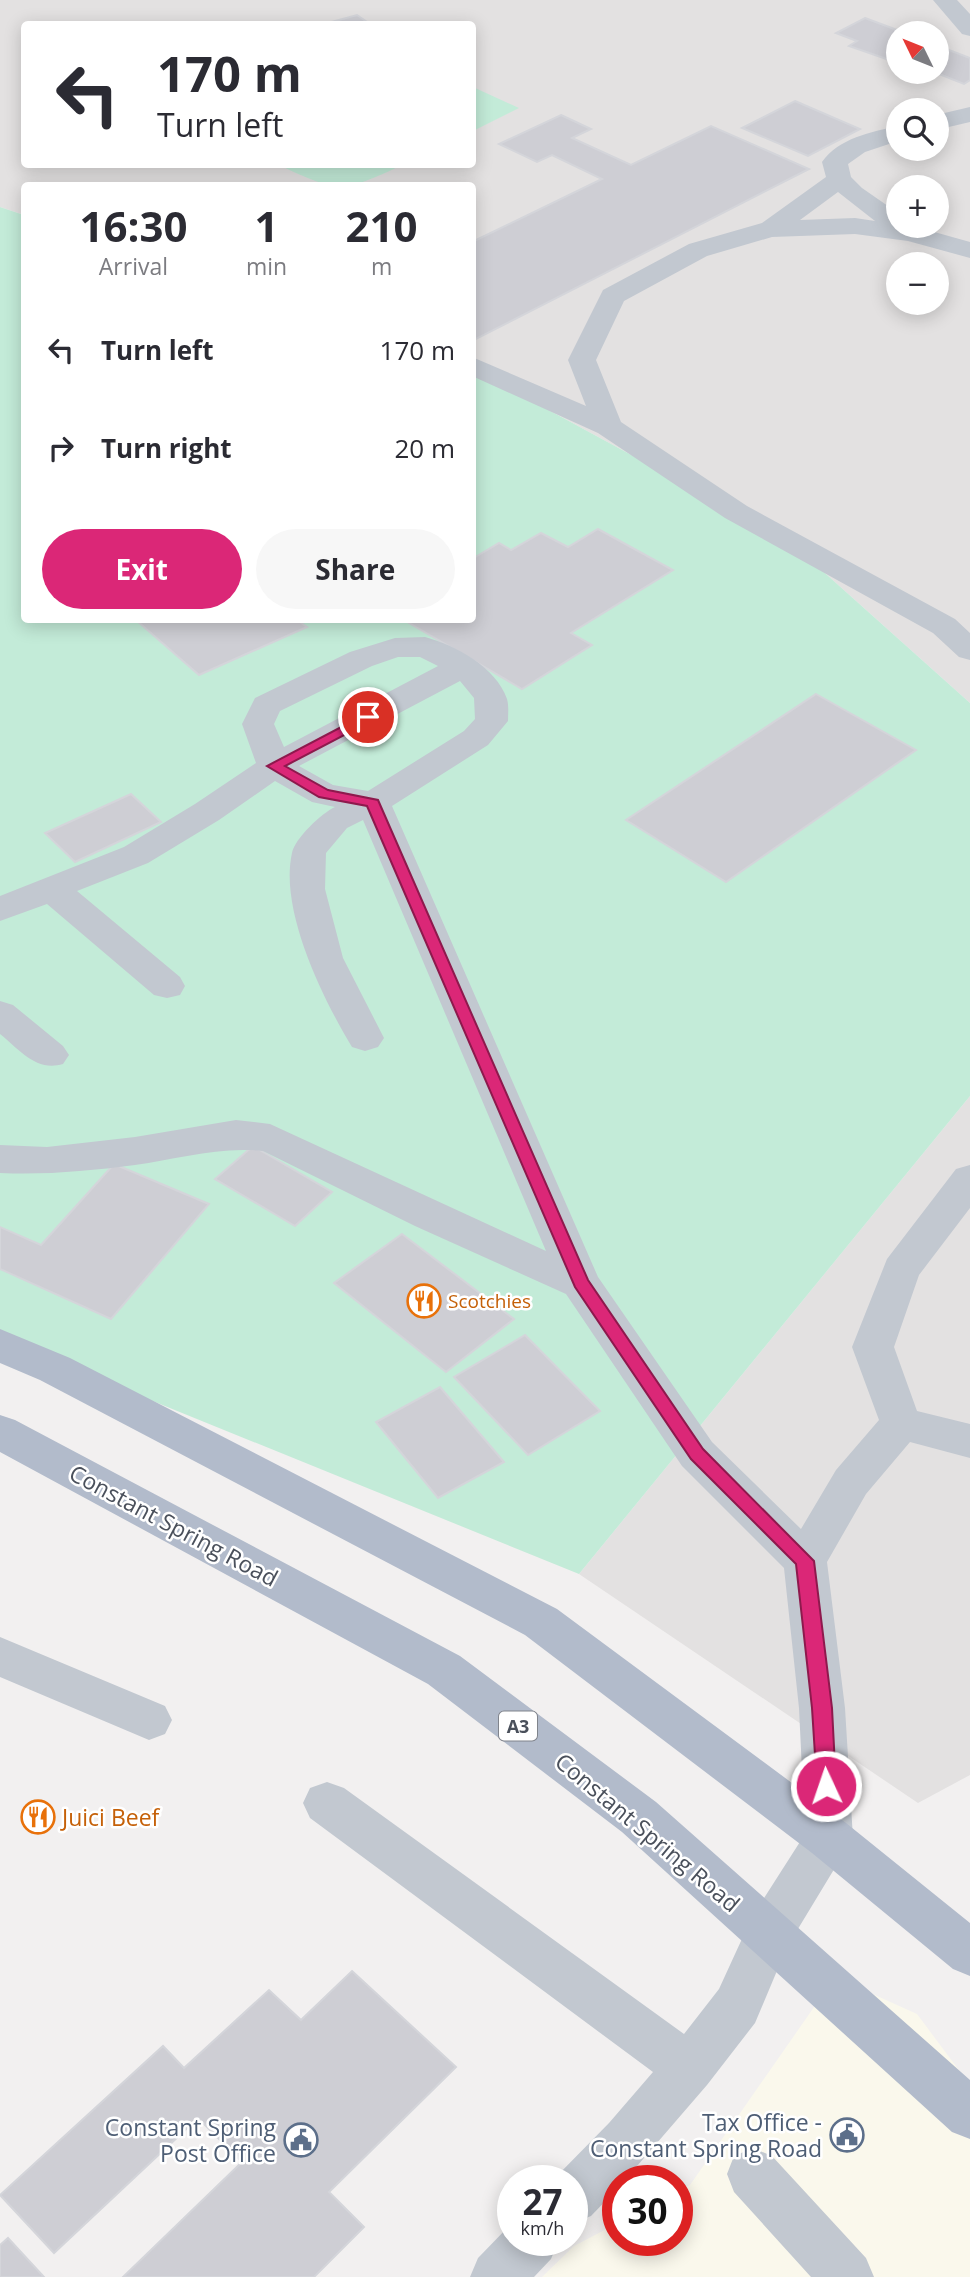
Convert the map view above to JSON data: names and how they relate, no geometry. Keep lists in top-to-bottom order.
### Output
{
  "streets": {
    "main road": ["Constant Spring Road", "A3"]
  },
  "places": {
    "restaurant": ["Scotchies", "Juici Beef"],
    "public building": ["Tax Office - Constant Spring Road", "Constant Spring Post Office"]
  },
  "north": "top left",
  "page": {
    "map_buttons": ["+", "−"],
    "turn": ["170 m", "Turn left"],
    "eta": [
      "16:30",
      "Arrival",
      "1",
      "min",
      "210",
      "m"
    ],
    "list": [
      {
        "name": "Turn left",
        "value": "170 m"
      },
      {
        "name": "Turn right",
        "value": "20 m"
      }
    ],
    "buttons": ["Exit", "Share"],
    "speed": "27 km/h",
    "limit": "30"
  }
}
